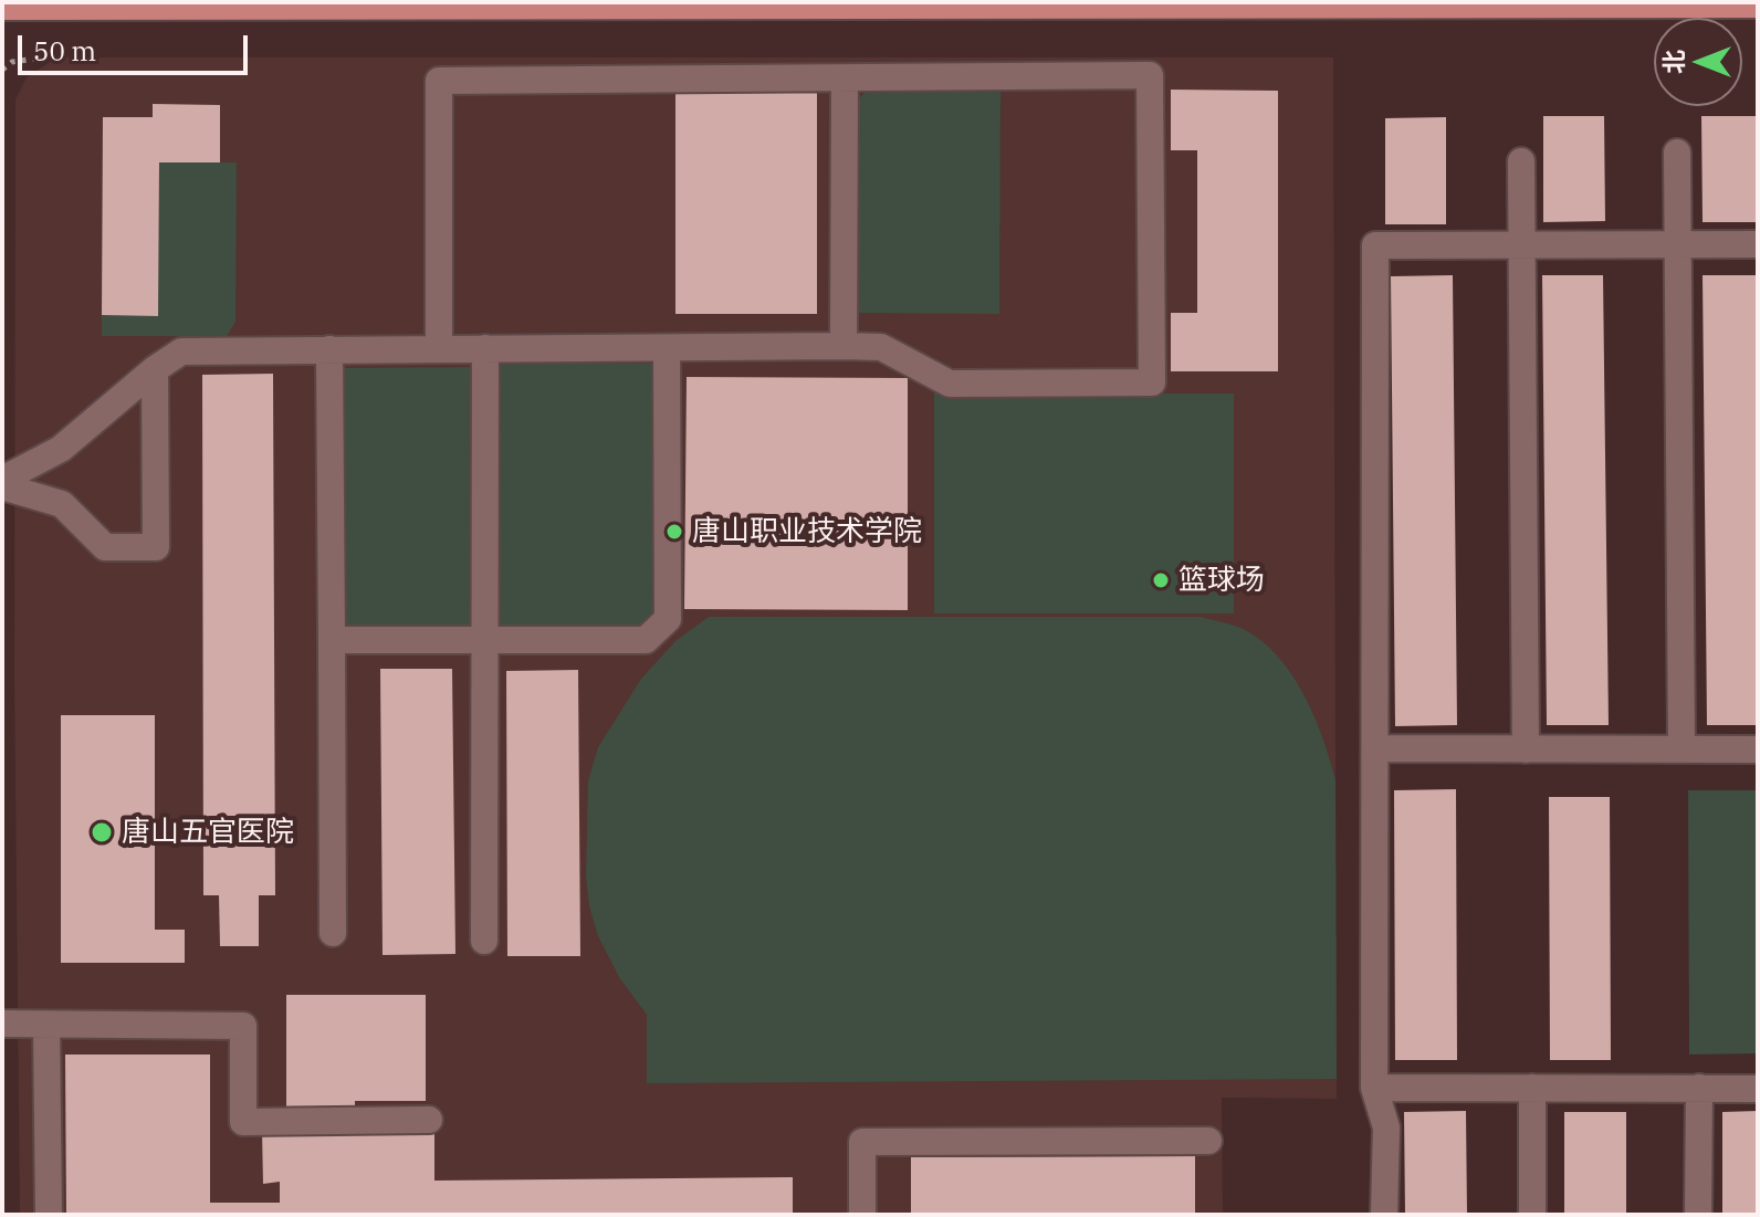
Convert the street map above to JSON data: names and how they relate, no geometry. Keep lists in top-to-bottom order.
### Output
{
  "places": ["唐山职业技术学院", "篮球场", "唐山五官医院"],
  "scale_bar": "50 m",
  "north": "left"
}
